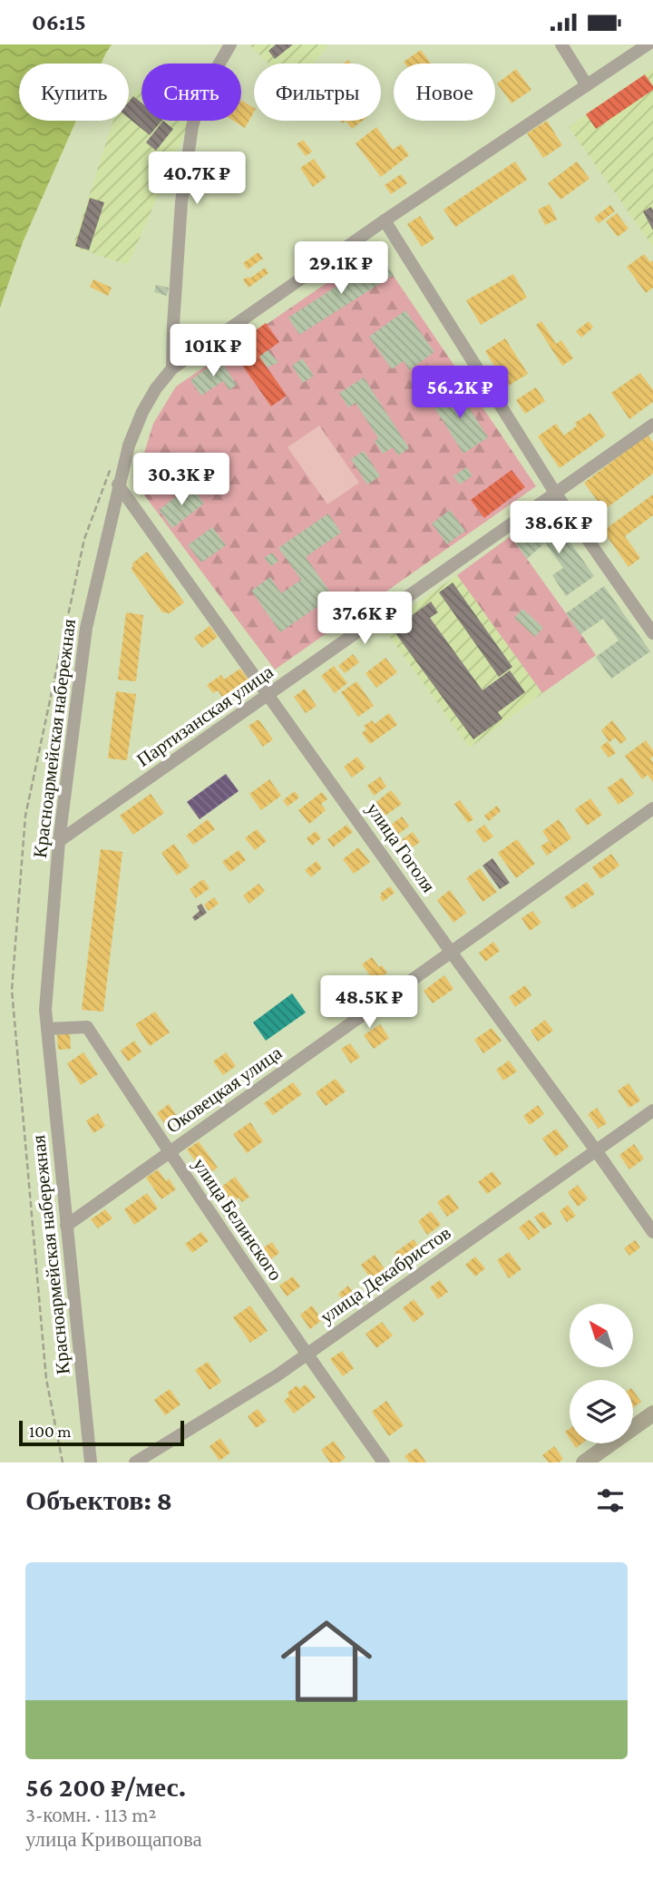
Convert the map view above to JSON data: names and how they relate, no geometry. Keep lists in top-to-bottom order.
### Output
{
  "streets": {
    "street": [
      "Партизанская улица",
      "Красноармейская набережная",
      "улица Гоголя",
      "Оковецкая улица",
      "улица Белинского",
      "улица Декабристов"
    ]
  },
  "crossings": [
    ["Партизанская улица", "Красноармейская набережная"],
    ["Партизанская улица", "улица Гоголя"],
    ["Красноармейская набережная", "улица Гоголя"],
    ["Красноармейская набережная", "Оковецкая улица"],
    ["Красноармейская набережная", "улица Белинского"],
    ["улица Гоголя", "Оковецкая улица"],
    ["улица Гоголя", "улица Декабристов"],
    ["Оковецкая улица", "улица Белинского"],
    ["улица Белинского", "улица Декабристов"]
  ],
  "scale_bar": "100 m",
  "north": "top left",
  "page": {
    "status": "06:15",
    "chip": [
      "Купить",
      "Снять",
      "Фильтры",
      "Новое"
    ],
    "price": [
      "40.7K ₽",
      "29.1K ₽",
      "101K ₽",
      "56.2K ₽",
      "30.3K ₽",
      "38.6K ₽",
      "37.6K ₽",
      "48.5K ₽"
    ],
    "scale": "100 m",
    "heading": "Объектов: 8",
    "list": [
      {
        "name": "56 200 ₽/мес.",
        "note": "3-комн. · 113 m² · улица Кривощапова"
      }
    ]
  }
}
